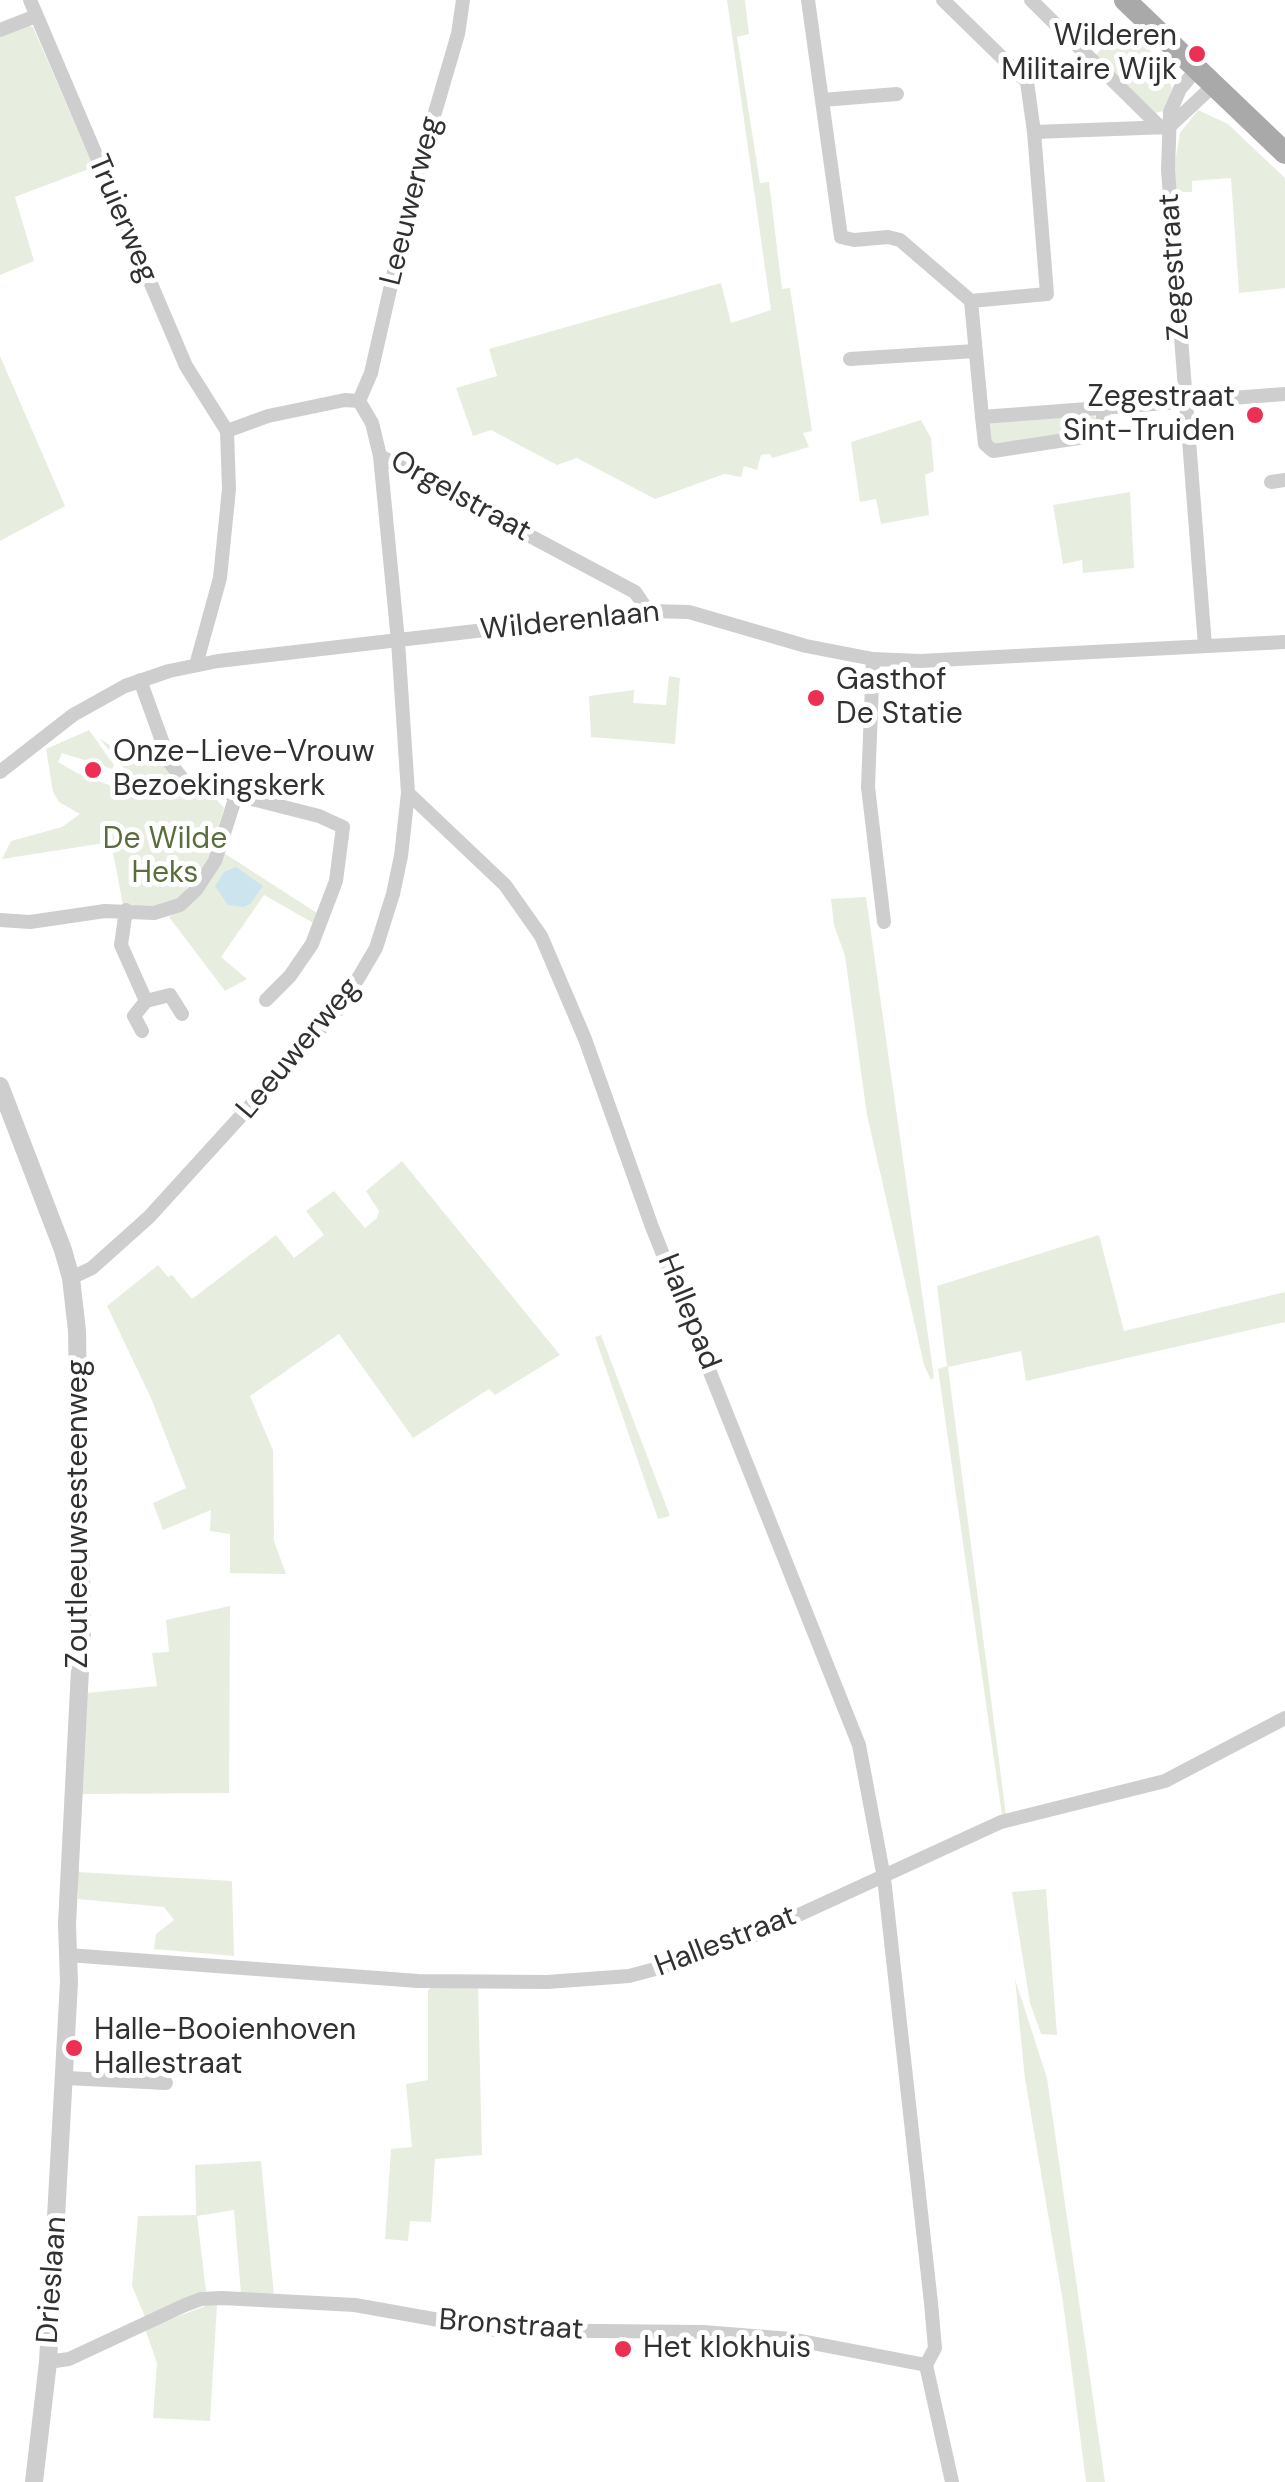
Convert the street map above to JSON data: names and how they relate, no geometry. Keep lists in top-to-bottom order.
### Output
{
  "streets": {
    "street": [
      "Leeuwerweg",
      "Truierweg",
      "Zegestraat",
      "Orgelstraat",
      "Wilderenlaan",
      "Hallepad",
      "Zoutleeuwsesteenweg",
      "Hallestraat",
      "Drieslaan",
      "Bronstraat"
    ]
  },
  "crossings": [
    ["Leeuwerweg", "Orgelstraat"],
    ["Leeuwerweg", "Wilderenlaan"],
    ["Leeuwerweg", "Hallepad"],
    ["Leeuwerweg", "Zoutleeuwsesteenweg"],
    ["Zegestraat", "Wilderenlaan"],
    ["Orgelstraat", "Wilderenlaan"],
    ["Hallepad", "Hallestraat"],
    ["Zoutleeuwsesteenweg", "Hallestraat"],
    ["Zoutleeuwsesteenweg", "Drieslaan"],
    ["Hallestraat", "Drieslaan"],
    ["Drieslaan", "Bronstraat"]
  ],
  "parks": ["De Wilde Heks"],
  "places": [
    "Wilderen Militaire Wijk",
    "Zegestraat Sint-Truiden",
    "Gasthof De Statie",
    "Onze-Lieve-Vrouw Bezoekingskerk",
    "Halle-Booienhoven Hallestraat",
    "Het klokhuis"
  ]
}
